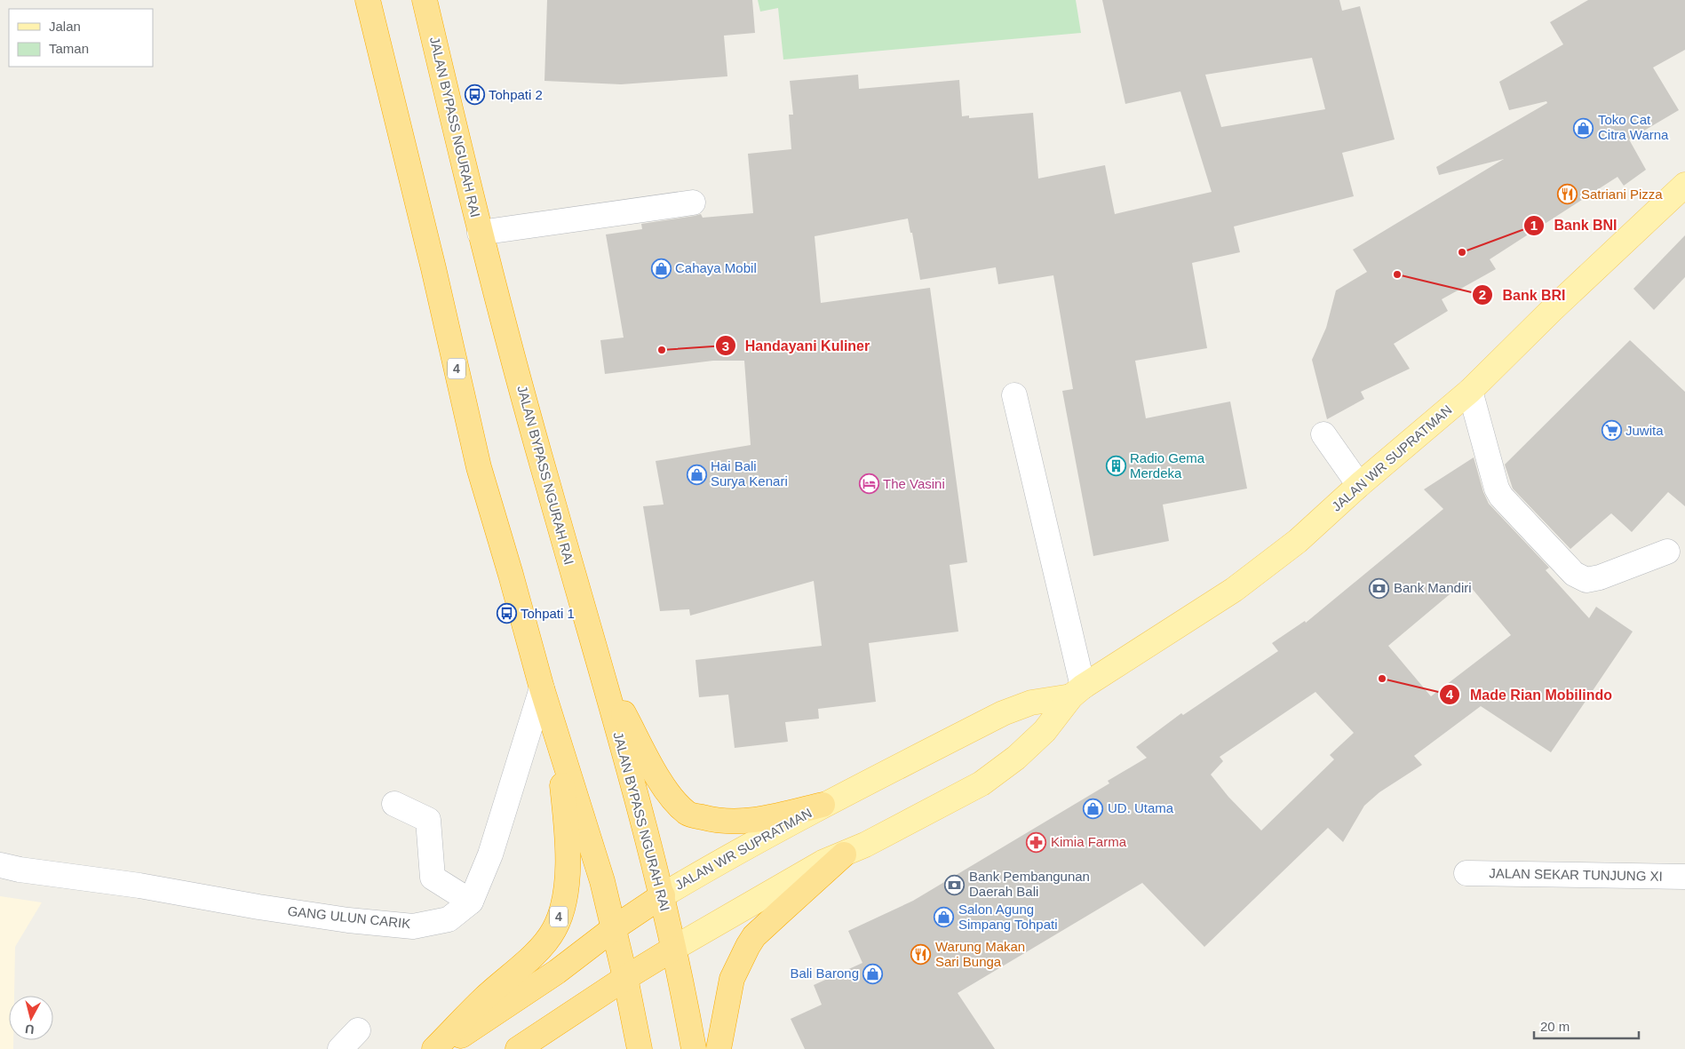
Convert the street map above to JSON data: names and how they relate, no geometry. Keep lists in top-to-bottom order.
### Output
{
  "streets": {
    "highway": ["JALAN BYPASS NGURAH RAI", "4", "JALAN WR SUPRATMAN"],
    "street": ["JALAN SEKAR TUNJUNG XI", "GANG ULUN CARIK"]
  },
  "crossings": [
    ["JALAN BYPASS NGURAH RAI", "JALAN WR SUPRATMAN"],
    ["4", "JALAN WR SUPRATMAN"],
    ["4", "GANG ULUN CARIK"]
  ],
  "places": {
    "bus stop": ["Tohpati 2", "Tohpati 1"],
    "shop": [
      "Toko Cat Citra Warna",
      "Cahaya Mobil",
      "Hai Bali Surya Kenari",
      "UD. Utama",
      "Salon Agung Simpang Tohpati",
      "Bali Barong"
    ],
    "restaurant": ["Satriani Pizza", "Warung Makan Sari Bunga"],
    "other": [
      "Bank BNI",
      "Bank BRI",
      "Handayani Kuliner",
      "Made Rian Mobilindo"
    ],
    "supermarket": ["Juwita"],
    "building": ["Radio Gema Merdeka"],
    "hotel": ["The Vasini"],
    "bank": ["Bank Mandiri", "Bank Pembangunan Daerah Bali"],
    "pharmacy": ["Kimia Farma"]
  },
  "legend": ["Jalan", "Taman"],
  "scale_bar": "20 m",
  "north": "bottom"
}
